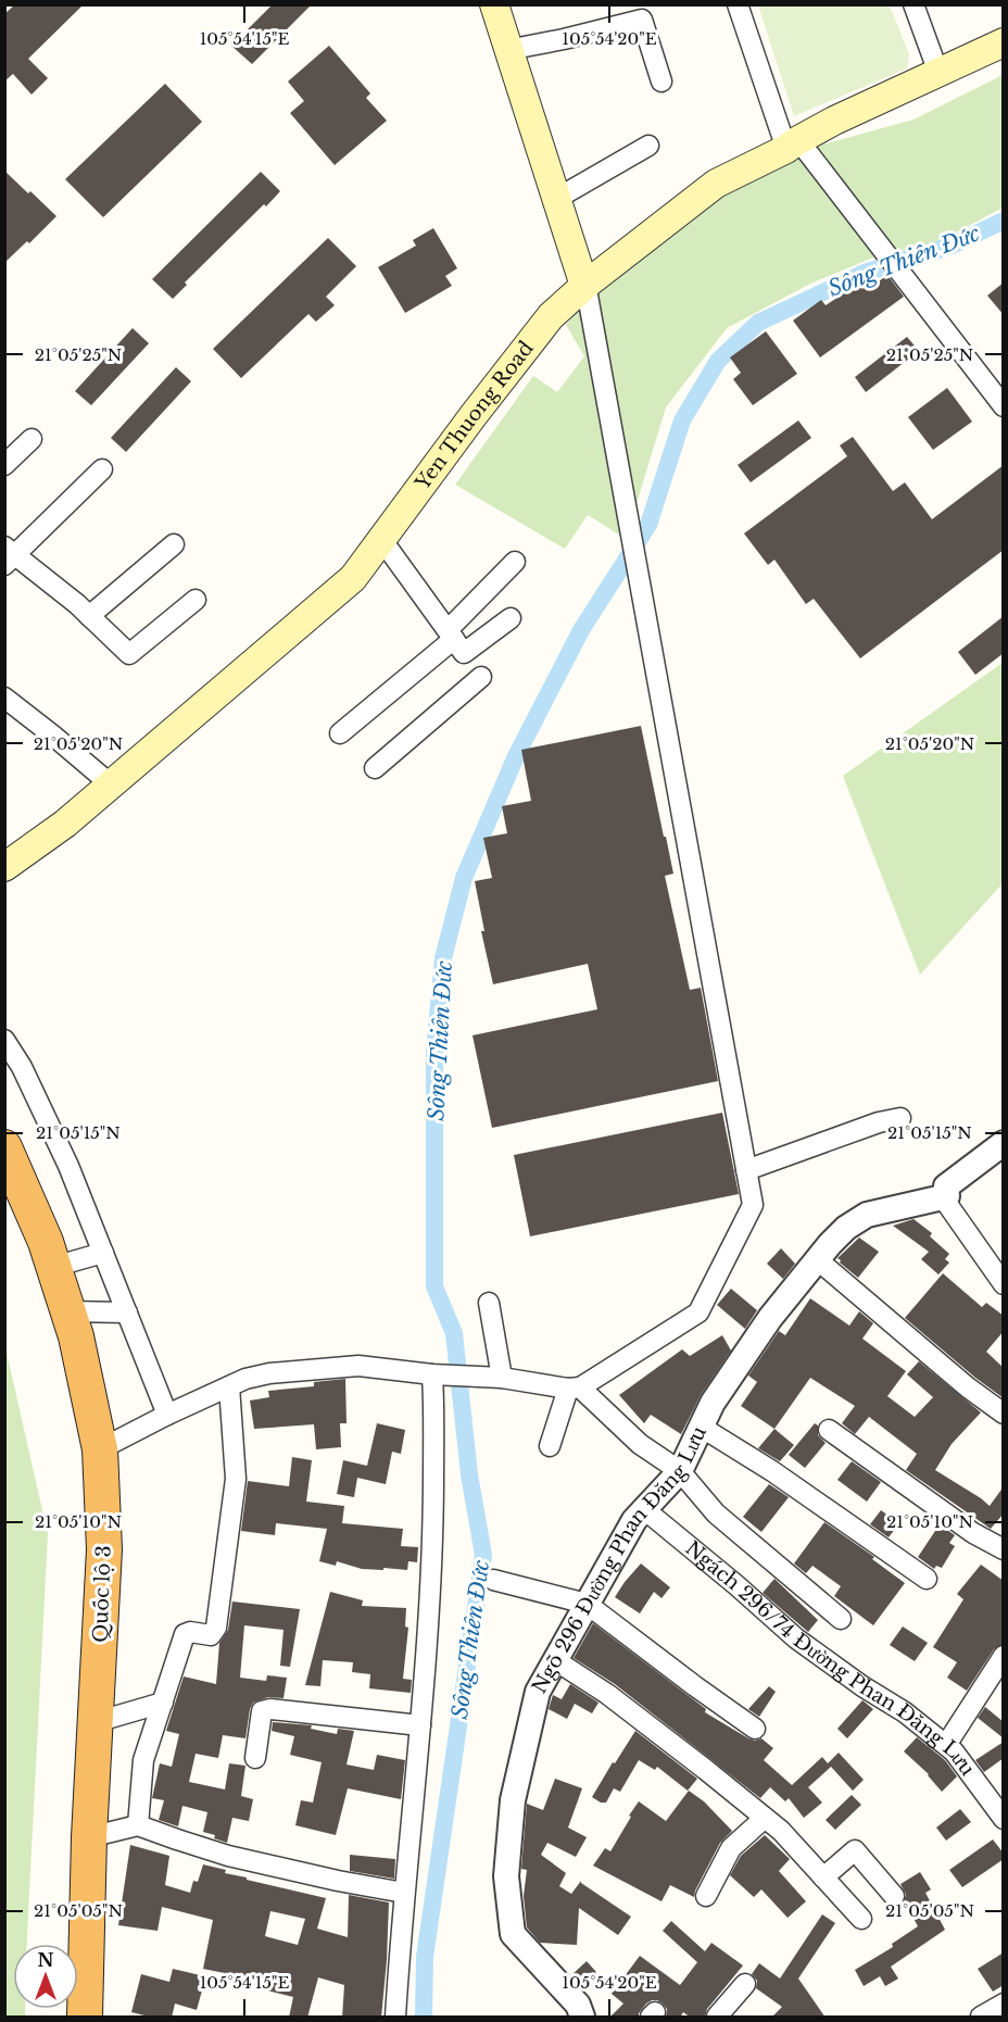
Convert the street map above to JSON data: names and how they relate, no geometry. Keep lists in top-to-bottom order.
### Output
{
  "streets": {
    "highway": ["Quốc lộ 3"],
    "main road": ["Yen Thuong Road"],
    "street": ["Ngõ 296 Đường Phan Đăng Lưu", "Ngách 296/74 Đường Phan Đăng Lưu"]
  },
  "crossings": [
    ["Ngõ 296 Đường Phan Đăng Lưu", "Ngách 296/74 Đường Phan Đăng Lưu"]
  ],
  "water": ["Sông Thiên Đức"],
  "north": "top",
  "coordinates": [
    "105°54'15\"E",
    "105°54'20\"E",
    "21°05'25\"N",
    "21°05'20\"N",
    "21°05'15\"N",
    "21°05'10\"N",
    "21°05'05\"N"
  ]
}
